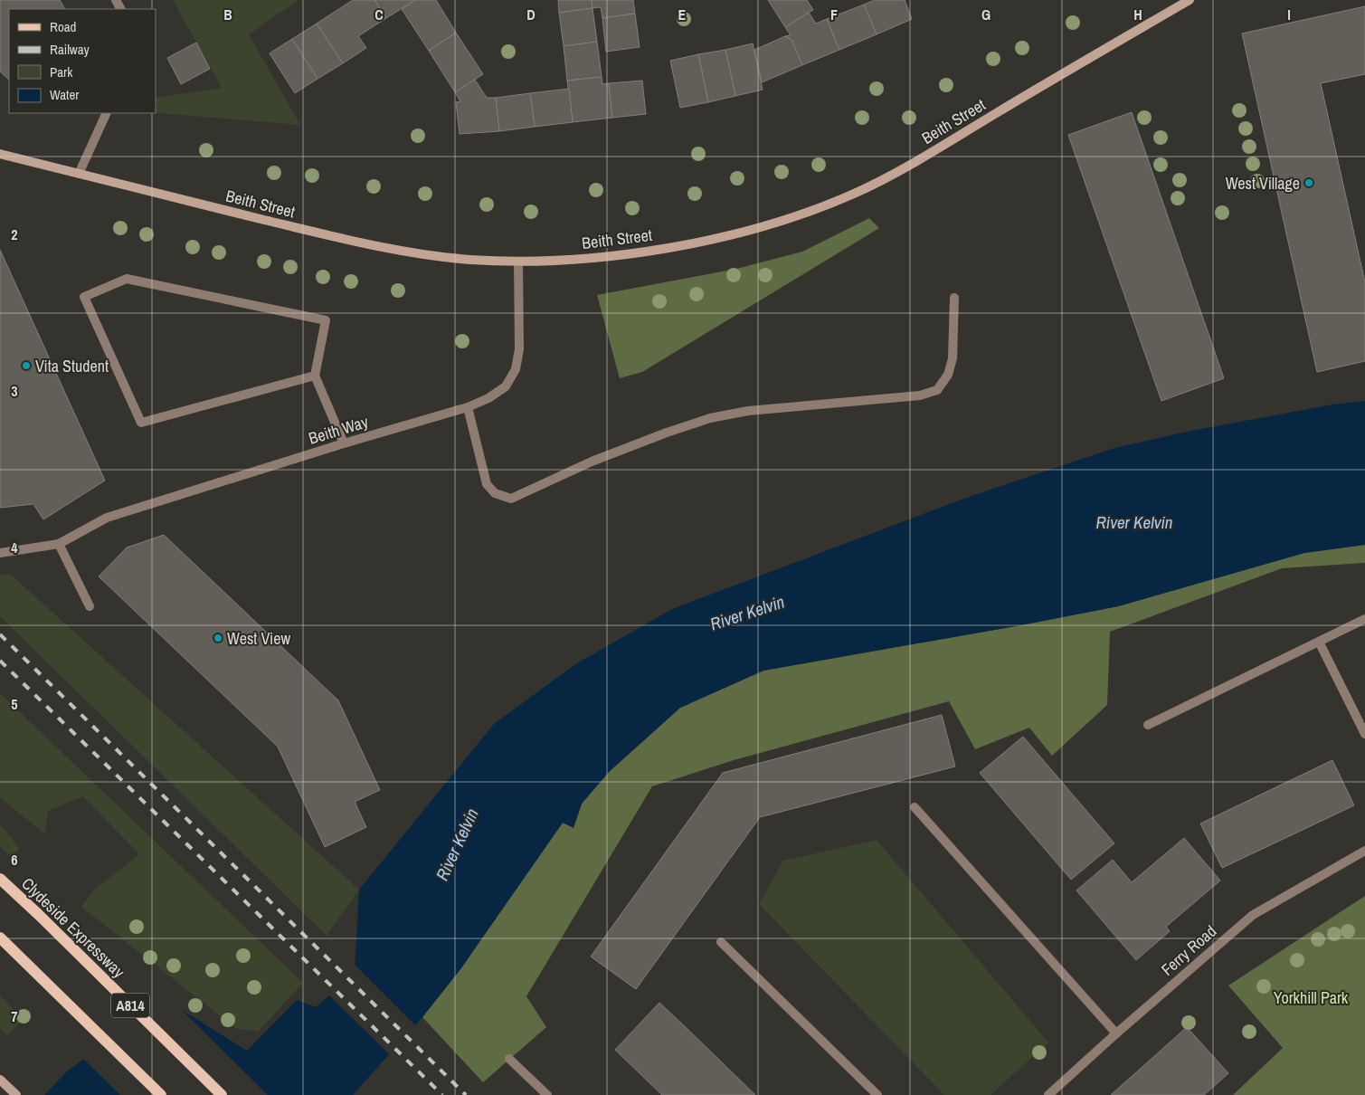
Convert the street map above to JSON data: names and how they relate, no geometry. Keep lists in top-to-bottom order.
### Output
{
  "streets": {
    "main road": ["Beith Street", "Clydeside Expressway", "A814"],
    "street": ["Beith Way", "Ferry Road"]
  },
  "crossings": [
    ["Beith Street", "Beith Way"]
  ],
  "water": ["River Kelvin"],
  "parks": ["Yorkhill Park"],
  "places": ["West Village", "Vita Student", "West View"],
  "legend": [
    "Road",
    "Railway",
    "Park",
    "Water"
  ],
  "grid": {
    "columns": [
      "B",
      "C",
      "D",
      "E",
      "F",
      "G",
      "H",
      "I"
    ],
    "rows": [
      "2",
      "3",
      "4",
      "5",
      "6",
      "7"
    ]
  }
}
